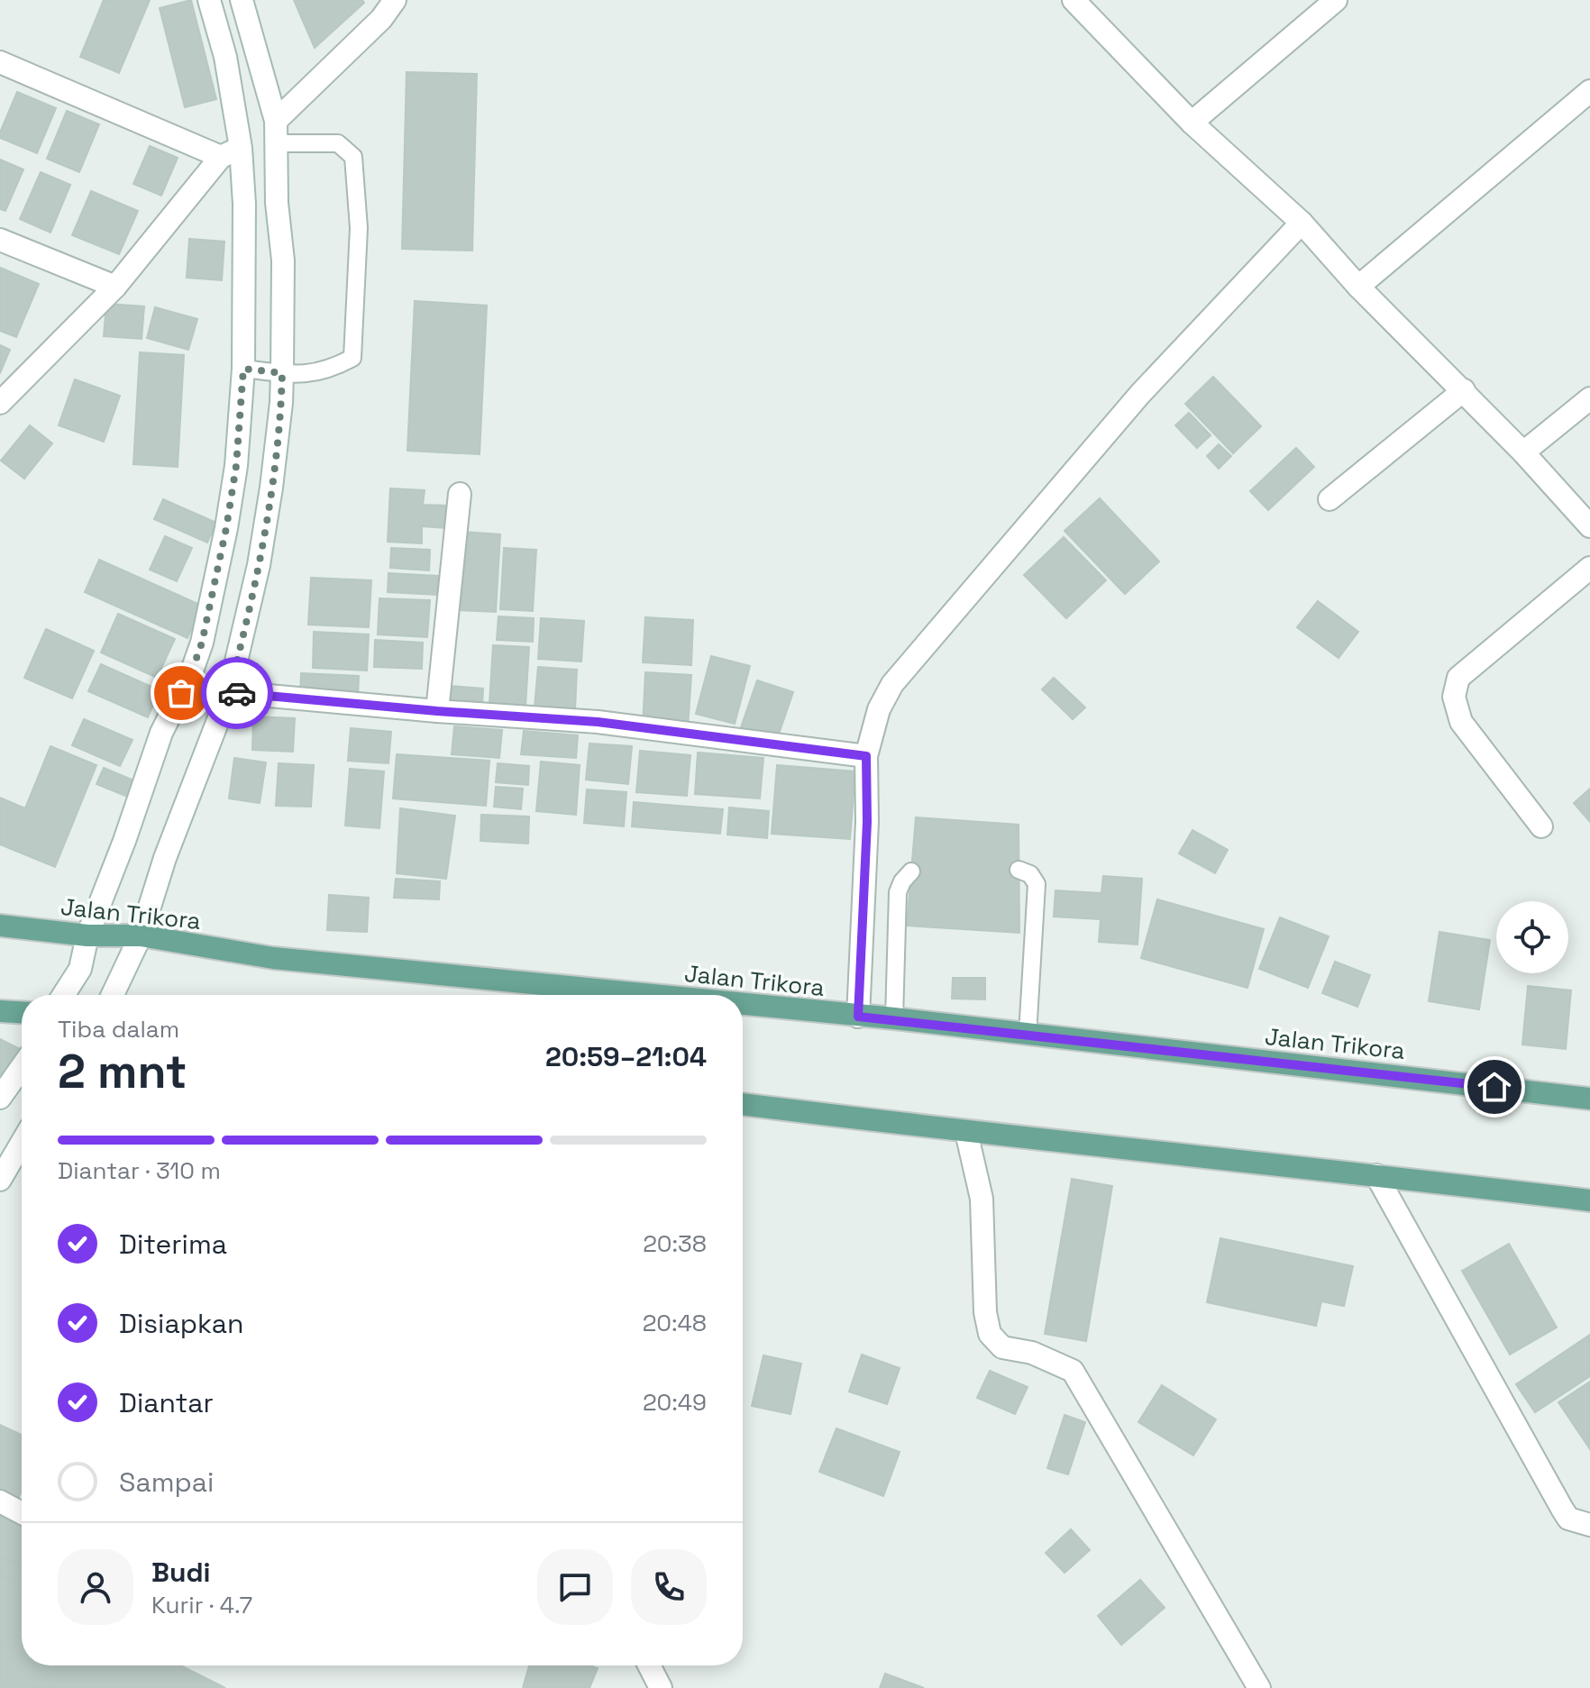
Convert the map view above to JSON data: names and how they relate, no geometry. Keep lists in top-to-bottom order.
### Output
{
  "streets": {
    "main road": ["Jalan Trikora"]
  },
  "page": {
    "heading": ["2 mnt", "Tiba dalam", "20:59–21:04"],
    "panel": ["Budi", "Kurir · 4.7"],
    "bar": "Diantar · 310 m",
    "list": [
      ["Diterima", "20:38"],
      ["Disiapkan", "20:48"],
      ["Diantar", "20:49"],
      "Sampai"
    ]
  }
}
